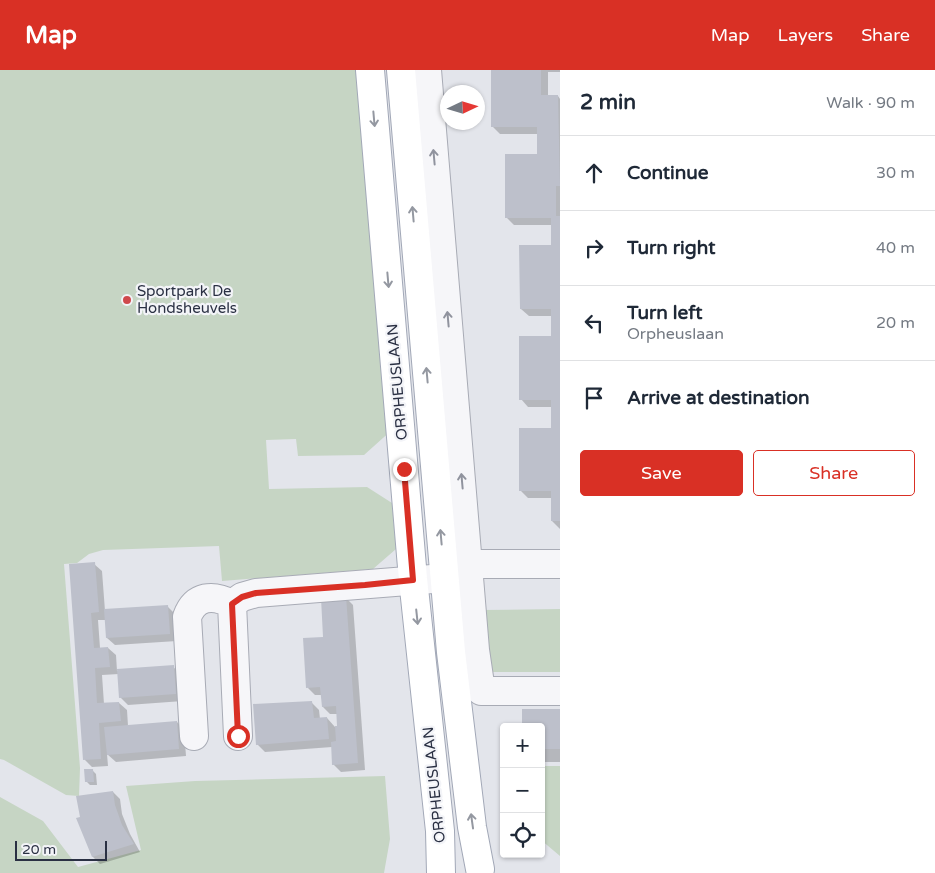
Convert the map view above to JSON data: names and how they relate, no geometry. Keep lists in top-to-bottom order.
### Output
{
  "streets": {
    "main road": ["ORPHEUSLAAN"]
  },
  "places": ["Sportpark De Hondsheuvels"],
  "scale_bar": "20 m",
  "north": "right",
  "page": {
    "header": "Map",
    "nav": ["Map", "Layers", "Share"],
    "heading": ["2 min", "Walk · 90 m"],
    "list": [
      ["Continue", "30 m"],
      ["Turn right", "40 m"],
      ["Turn left", "Orpheuslaan", "20 m"],
      "Arrive at destination"
    ],
    "buttons": ["Save", "Share"],
    "map_buttons": ["+", "−"],
    "scale": "20 m"
  }
}
